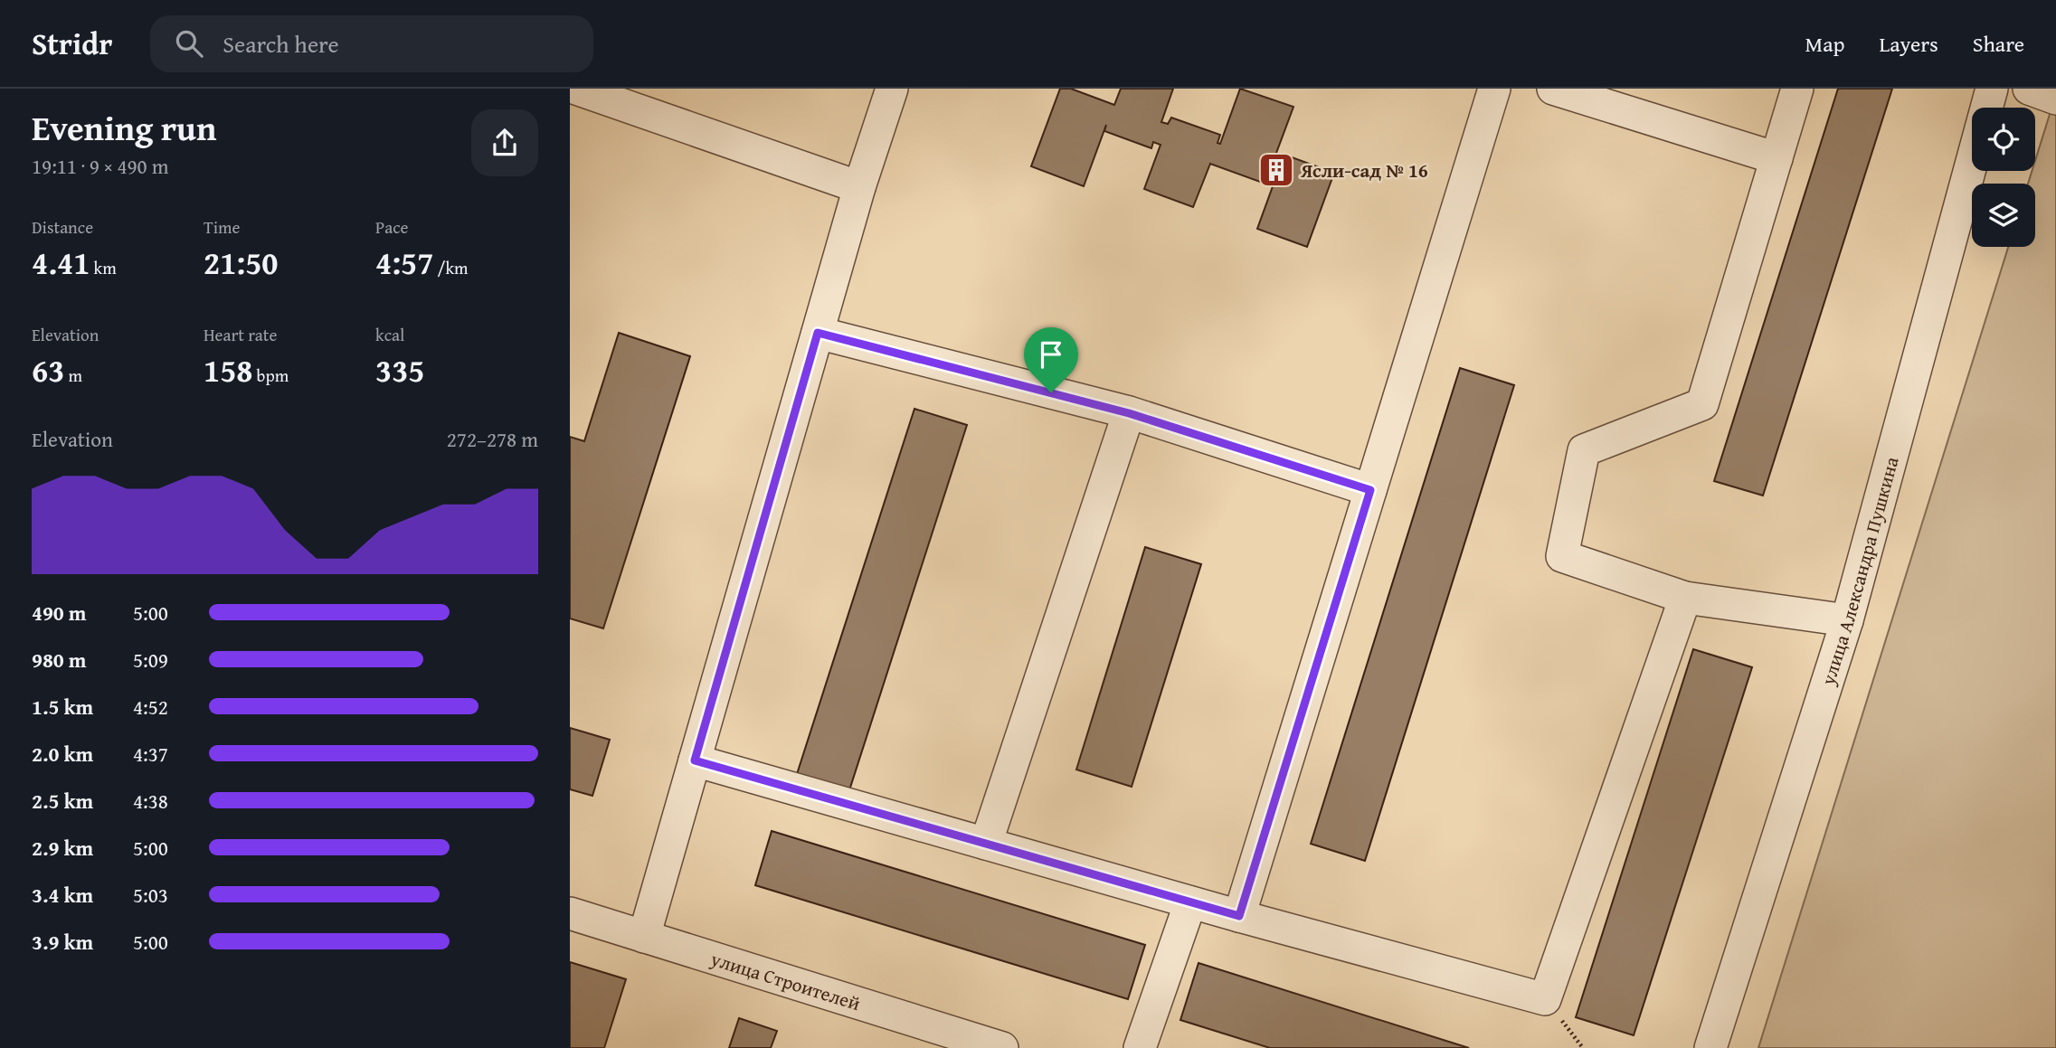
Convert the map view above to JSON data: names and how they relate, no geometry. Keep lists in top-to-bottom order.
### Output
{
  "streets": {
    "street": ["улица Александра Пушкина", "улица Строителей"]
  },
  "places": {
    "building": ["Ясли-сад № 16"]
  },
  "page": {
    "header": "Stridr",
    "search": "Search here",
    "nav": ["Map", "Layers", "Share"],
    "heading": ["Evening run", "19:11 · 9 × 490 m"],
    "stats": [
      ["Distance", "4.41 km"],
      ["Time", "21:50"],
      ["Pace", "4:57 /km"],
      ["Elevation", "63 m"],
      ["Heart rate", "158 bpm"],
      ["kcal", "335"]
    ],
    "chart": ["Elevation", "272–278 m"],
    "list": [
      {
        "name": "490 m",
        "note": "5:00"
      },
      {
        "name": "980 m",
        "note": "5:09"
      },
      {
        "name": "1.5 km",
        "note": "4:52"
      },
      {
        "name": "2.0 km",
        "note": "4:37"
      },
      {
        "name": "2.5 km",
        "note": "4:38"
      },
      {
        "name": "2.9 km",
        "note": "5:00"
      },
      {
        "name": "3.4 km",
        "note": "5:03"
      },
      {
        "name": "3.9 km",
        "note": "5:00"
      }
    ]
  }
}
